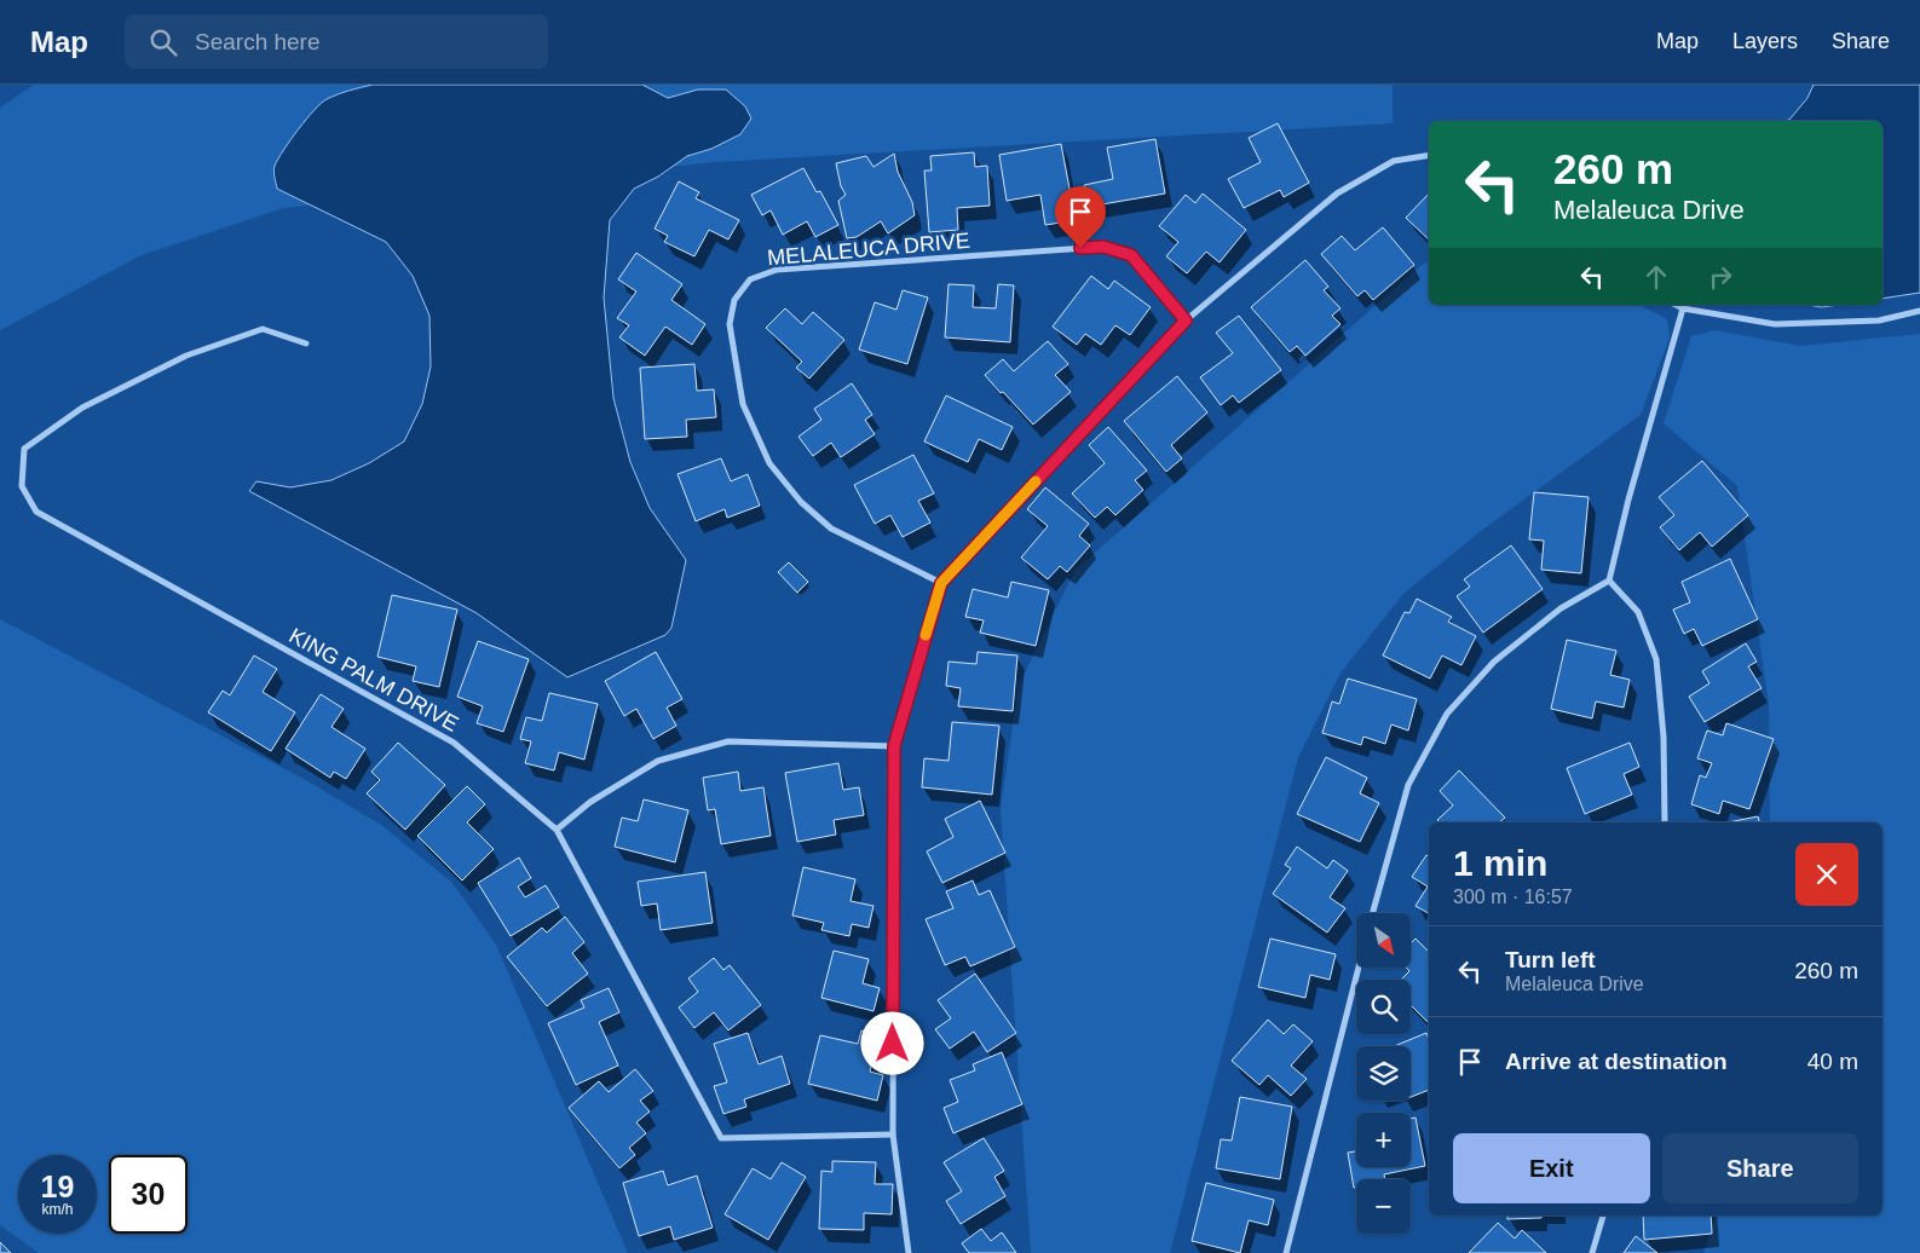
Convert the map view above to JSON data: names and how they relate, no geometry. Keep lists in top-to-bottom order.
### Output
{
  "streets": {
    "street": ["MELALEUCA DRIVE", "KING PALM DRIVE"]
  },
  "north": "bottom right",
  "page": {
    "header": "Map",
    "search": "Search here",
    "nav": ["Map", "Layers", "Share"],
    "turn": ["260 m", "Melaleuca Drive"],
    "heading": ["1 min", "300 m · 16:57"],
    "map_buttons": ["+", "−"],
    "list": [
      {
        "name": "Turn left",
        "note": "Melaleuca Drive",
        "value": "260 m"
      },
      {
        "name": "Arrive at destination",
        "value": "40 m"
      }
    ],
    "buttons": ["Exit", "Share"],
    "speed": "19 km/h",
    "limit": "30"
  }
}
